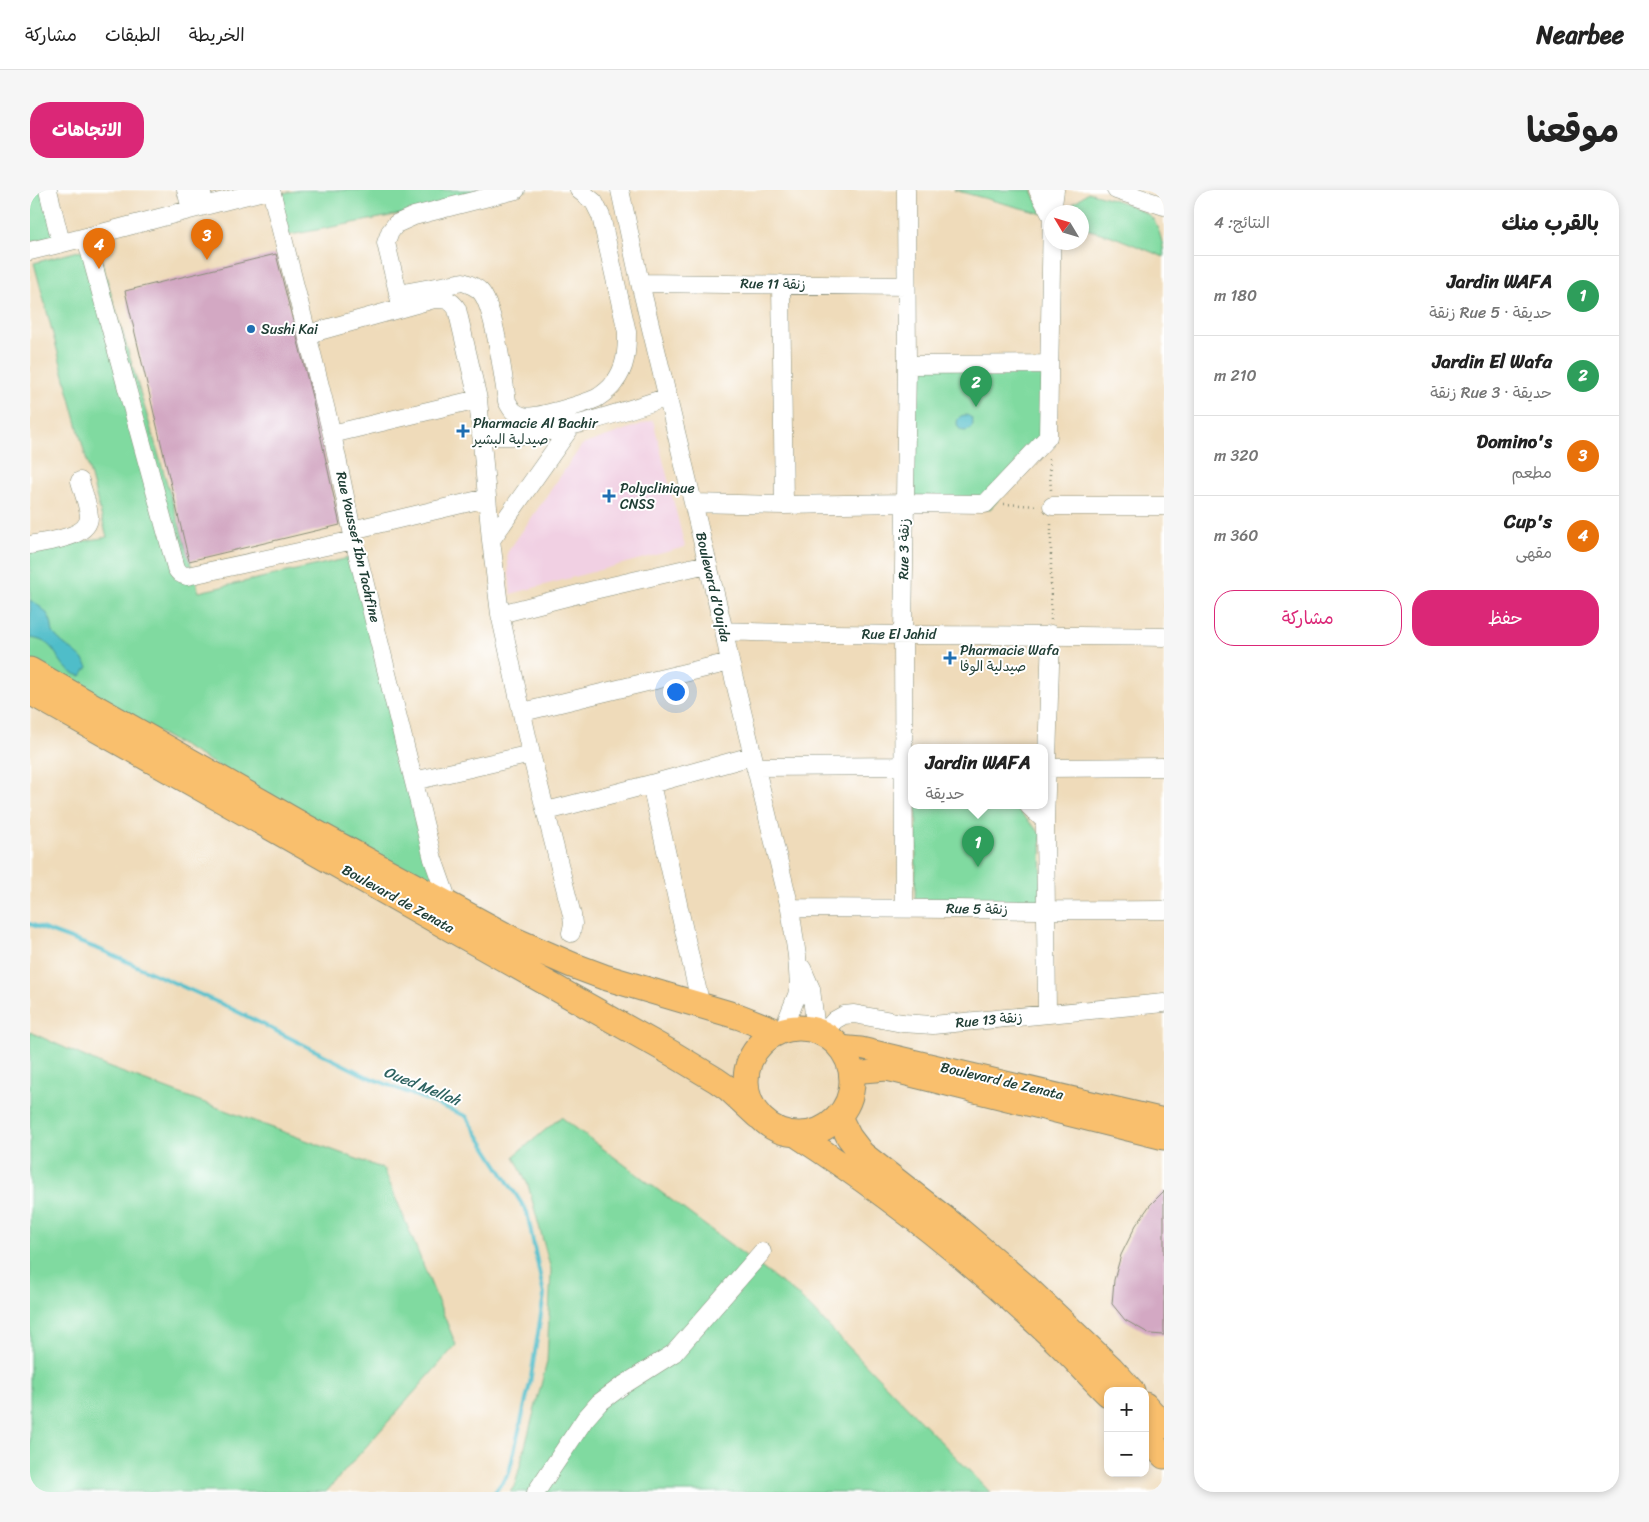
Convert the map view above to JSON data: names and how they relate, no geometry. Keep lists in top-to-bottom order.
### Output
{
  "streets": {
    "highway": ["Boulevard de Zenata"],
    "street": [
      "Rue 11 زنقة",
      "Rue Youssef Ibn Tachfine",
      "Rue 3 زنقة",
      "Boulevard d'Oujda",
      "Rue El Jahid",
      "Rue 5 زنقة",
      "Rue 13 زنقة"
    ]
  },
  "crossings": [
    ["Rue 11 زنقة", "Rue 3 زنقة"],
    ["Rue 11 زنقة", "Boulevard d'Oujda"],
    ["Rue Youssef Ibn Tachfine", "Boulevard de Zenata"],
    ["Rue 3 زنقة", "Rue El Jahid"],
    ["Rue 3 زنقة", "Rue 5 زنقة"],
    ["Boulevard d'Oujda", "Rue El Jahid"],
    ["Boulevard d'Oujda", "Boulevard de Zenata"],
    ["Boulevard d'Oujda", "Rue 5 زنقة"],
    ["Boulevard d'Oujda", "Rue 13 زنقة"],
    ["Boulevard de Zenata", "Rue 13 زنقة"]
  ],
  "water": ["Oued Mellah"],
  "places": {
    "other": ["Sushi Kai"],
    "health": ["Pharmacie Al Bachir صيدلية البشير", "Polyclinique CNSS", "Pharmacie Wafa صيدلية الوفا"]
  },
  "north": "top left",
  "page": {
    "header": "Nearbee",
    "nav": ["الخريطة", "الطبقات", "مشاركة"],
    "title": "موقعنا",
    "buttons": [
      "الاتجاهات",
      ["حفظ", "مشاركة"]
    ],
    "heading": ["بالقرب منك", "النتائج: 4"],
    "pins": [
      "3",
      "4",
      "2",
      "1"
    ],
    "list": [
      {
        "mark": "1",
        "name": "Jardin WAFA",
        "note": "حديقة · Rue 5 زنقة",
        "value": "180 m"
      },
      {
        "mark": "2",
        "name": "Jardin El Wafa",
        "note": "حديقة · Rue 3 زنقة",
        "value": "210 m"
      },
      {
        "mark": "3",
        "name": "Domino's",
        "note": "مطعم",
        "value": "320 m"
      },
      {
        "mark": "4",
        "name": "Cup's",
        "note": "مقهى",
        "value": "360 m"
      }
    ],
    "popup": ["Jardin WAFA", "حديقة"],
    "map_buttons": ["+", "−"]
  }
}
